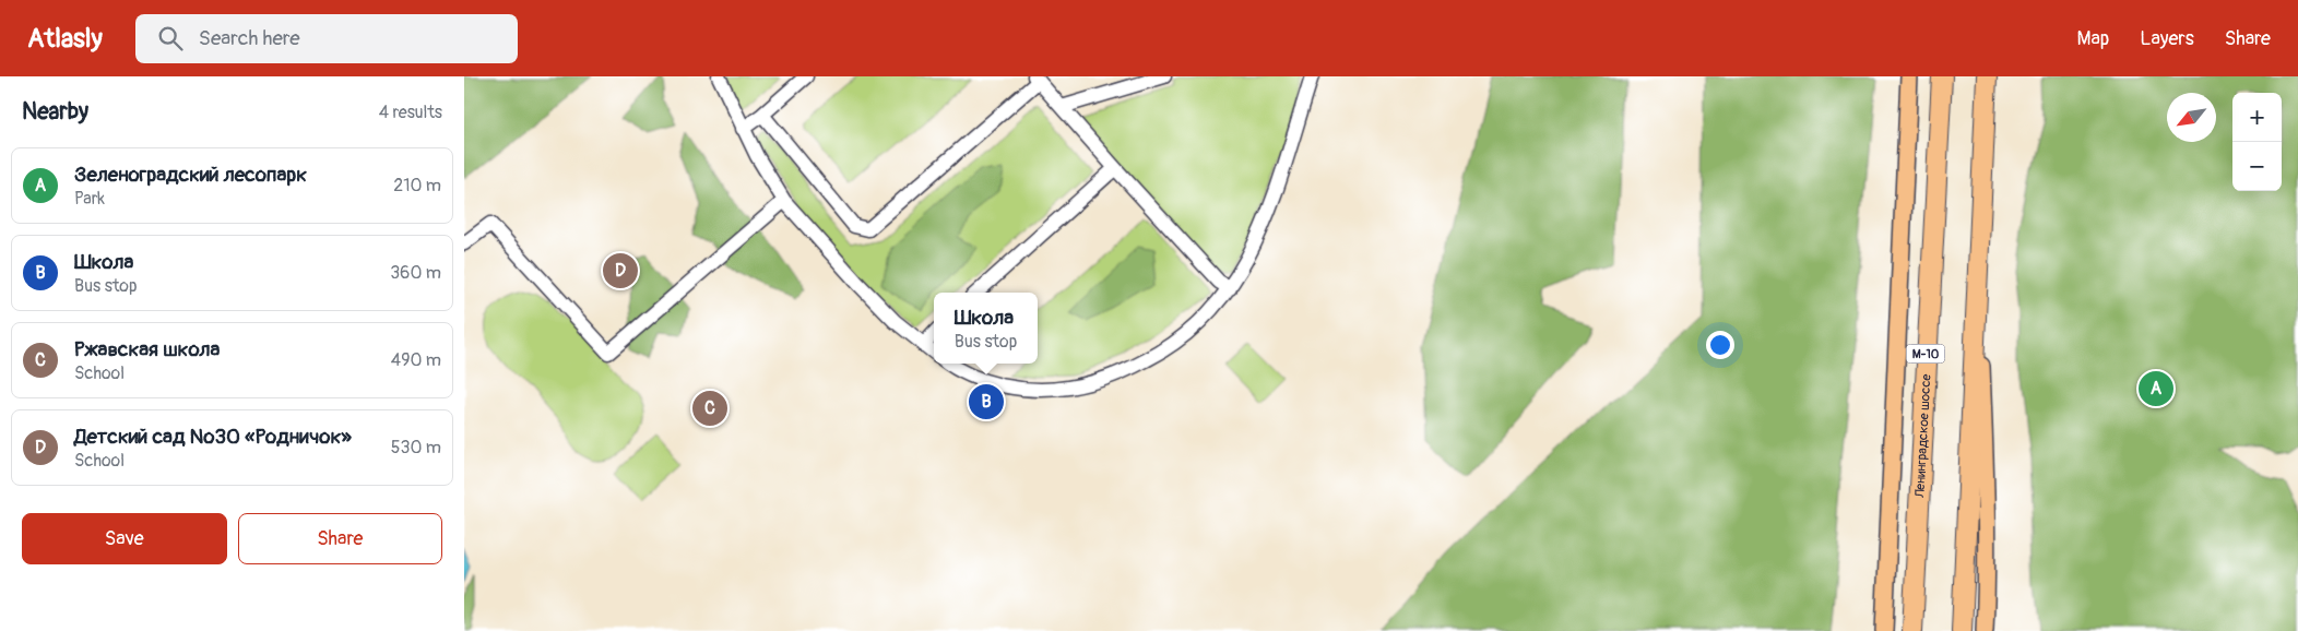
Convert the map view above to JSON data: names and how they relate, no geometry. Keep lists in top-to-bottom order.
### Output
{
  "streets": {
    "highway": ["М-10", "Ленинградское шоссе"]
  },
  "north": "bottom left",
  "page": {
    "header": "Atlasly",
    "search": "Search here",
    "nav": ["Map", "Layers", "Share"],
    "heading": ["Nearby", "4 results"],
    "map_buttons": ["+", "−"],
    "list": [
      {
        "mark": "A",
        "name": "Зеленоградский лесопарк",
        "note": "Park",
        "value": "210 m"
      },
      {
        "mark": "B",
        "name": "Школа",
        "note": "Bus stop",
        "value": "360 m"
      },
      {
        "mark": "C",
        "name": "Ржавская школа",
        "note": "School",
        "value": "490 m"
      },
      {
        "mark": "D",
        "name": "Детский сад №30 «Родничок»",
        "note": "School",
        "value": "530 m"
      }
    ],
    "pins": [
      "D",
      "A",
      "B",
      "C"
    ],
    "popup": ["Школа", "Bus stop"],
    "buttons": ["Save", "Share"]
  }
}
